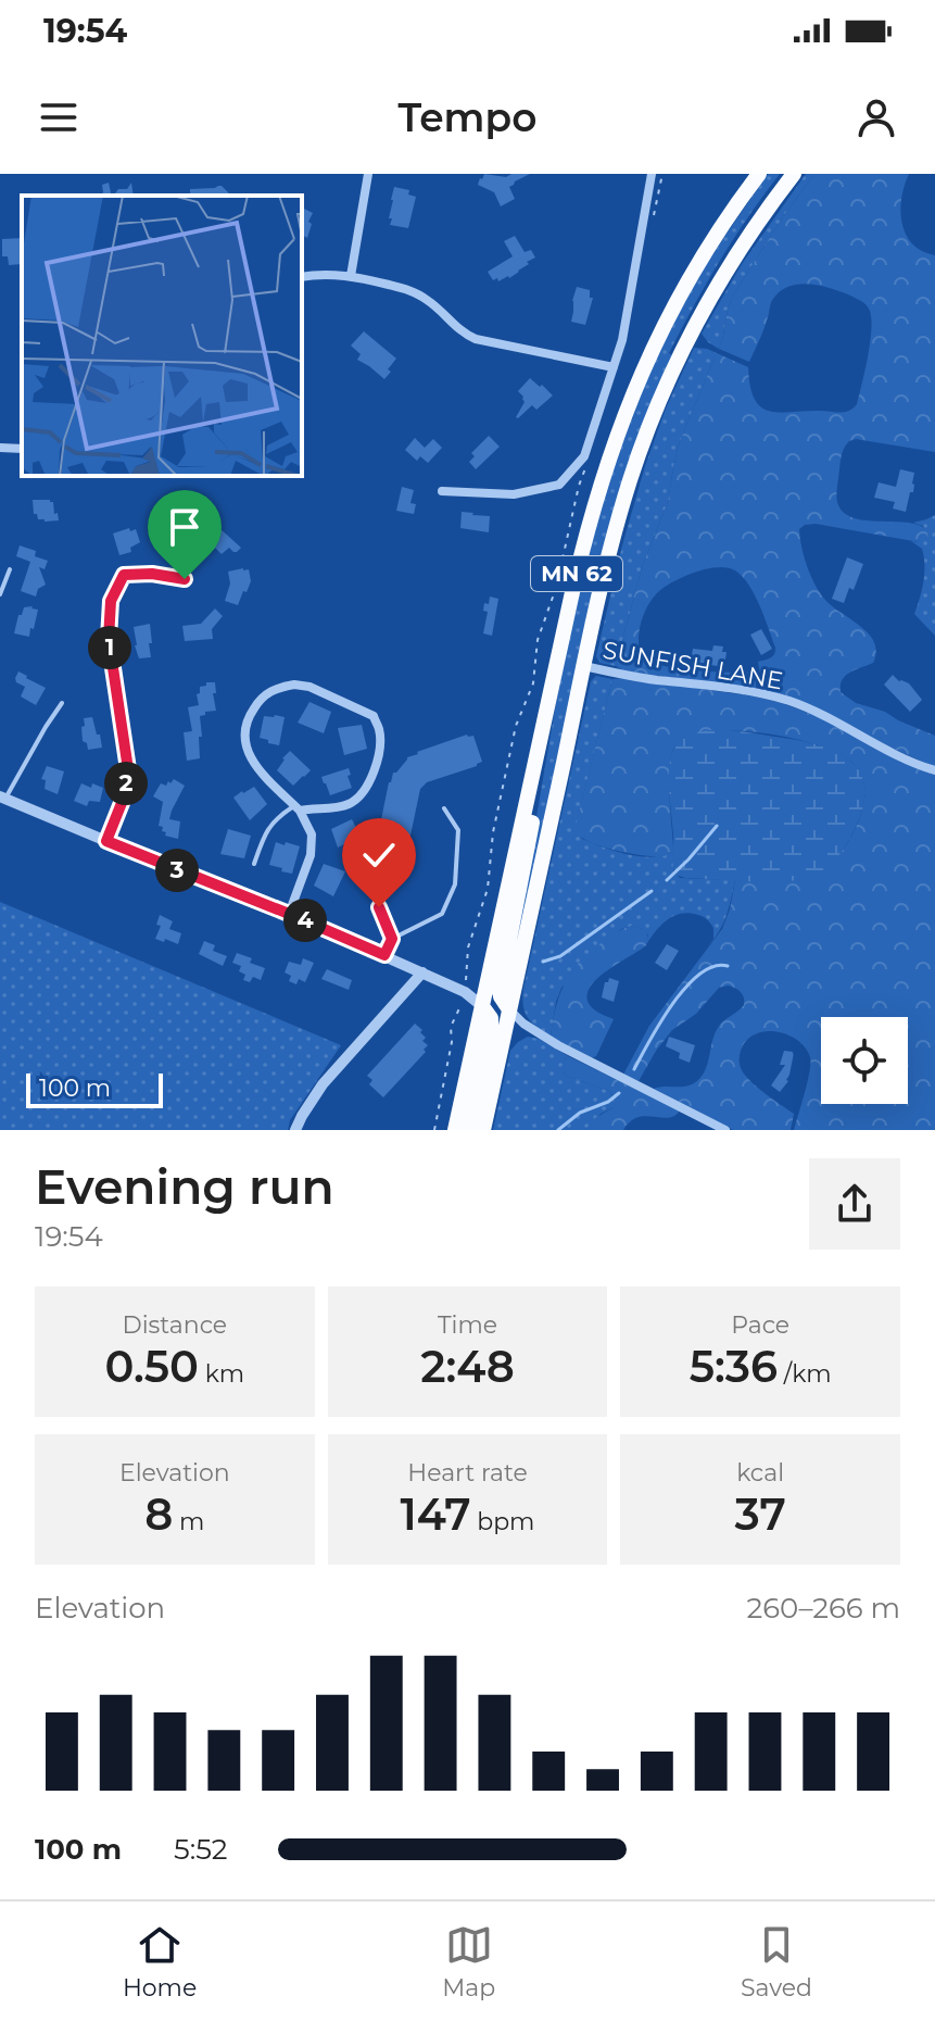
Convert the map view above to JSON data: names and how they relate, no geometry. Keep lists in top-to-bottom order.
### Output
{
  "streets": {
    "highway": ["MN 62"],
    "street": ["SUNFISH LANE"]
  },
  "crossings": [
    ["MN 62", "SUNFISH LANE"]
  ],
  "scale_bar": "100 m",
  "page": {
    "status": "19:54",
    "header": "Tempo",
    "pins": [
      "1",
      "2",
      "3",
      "4"
    ],
    "scale": "100 m",
    "heading": ["Evening run", "19:54"],
    "stats": [
      ["Distance", "0.50 km"],
      ["Time", "2:48"],
      ["Pace", "5:36 /km"],
      ["Elevation", "8 m"],
      ["Heart rate", "147 bpm"],
      ["kcal", "37"]
    ],
    "chart": ["Elevation", "260–266 m"],
    "list": [
      {
        "name": "100 m",
        "note": "5:52"
      }
    ],
    "tabs": ["Home", "Map", "Saved"]
  }
}
